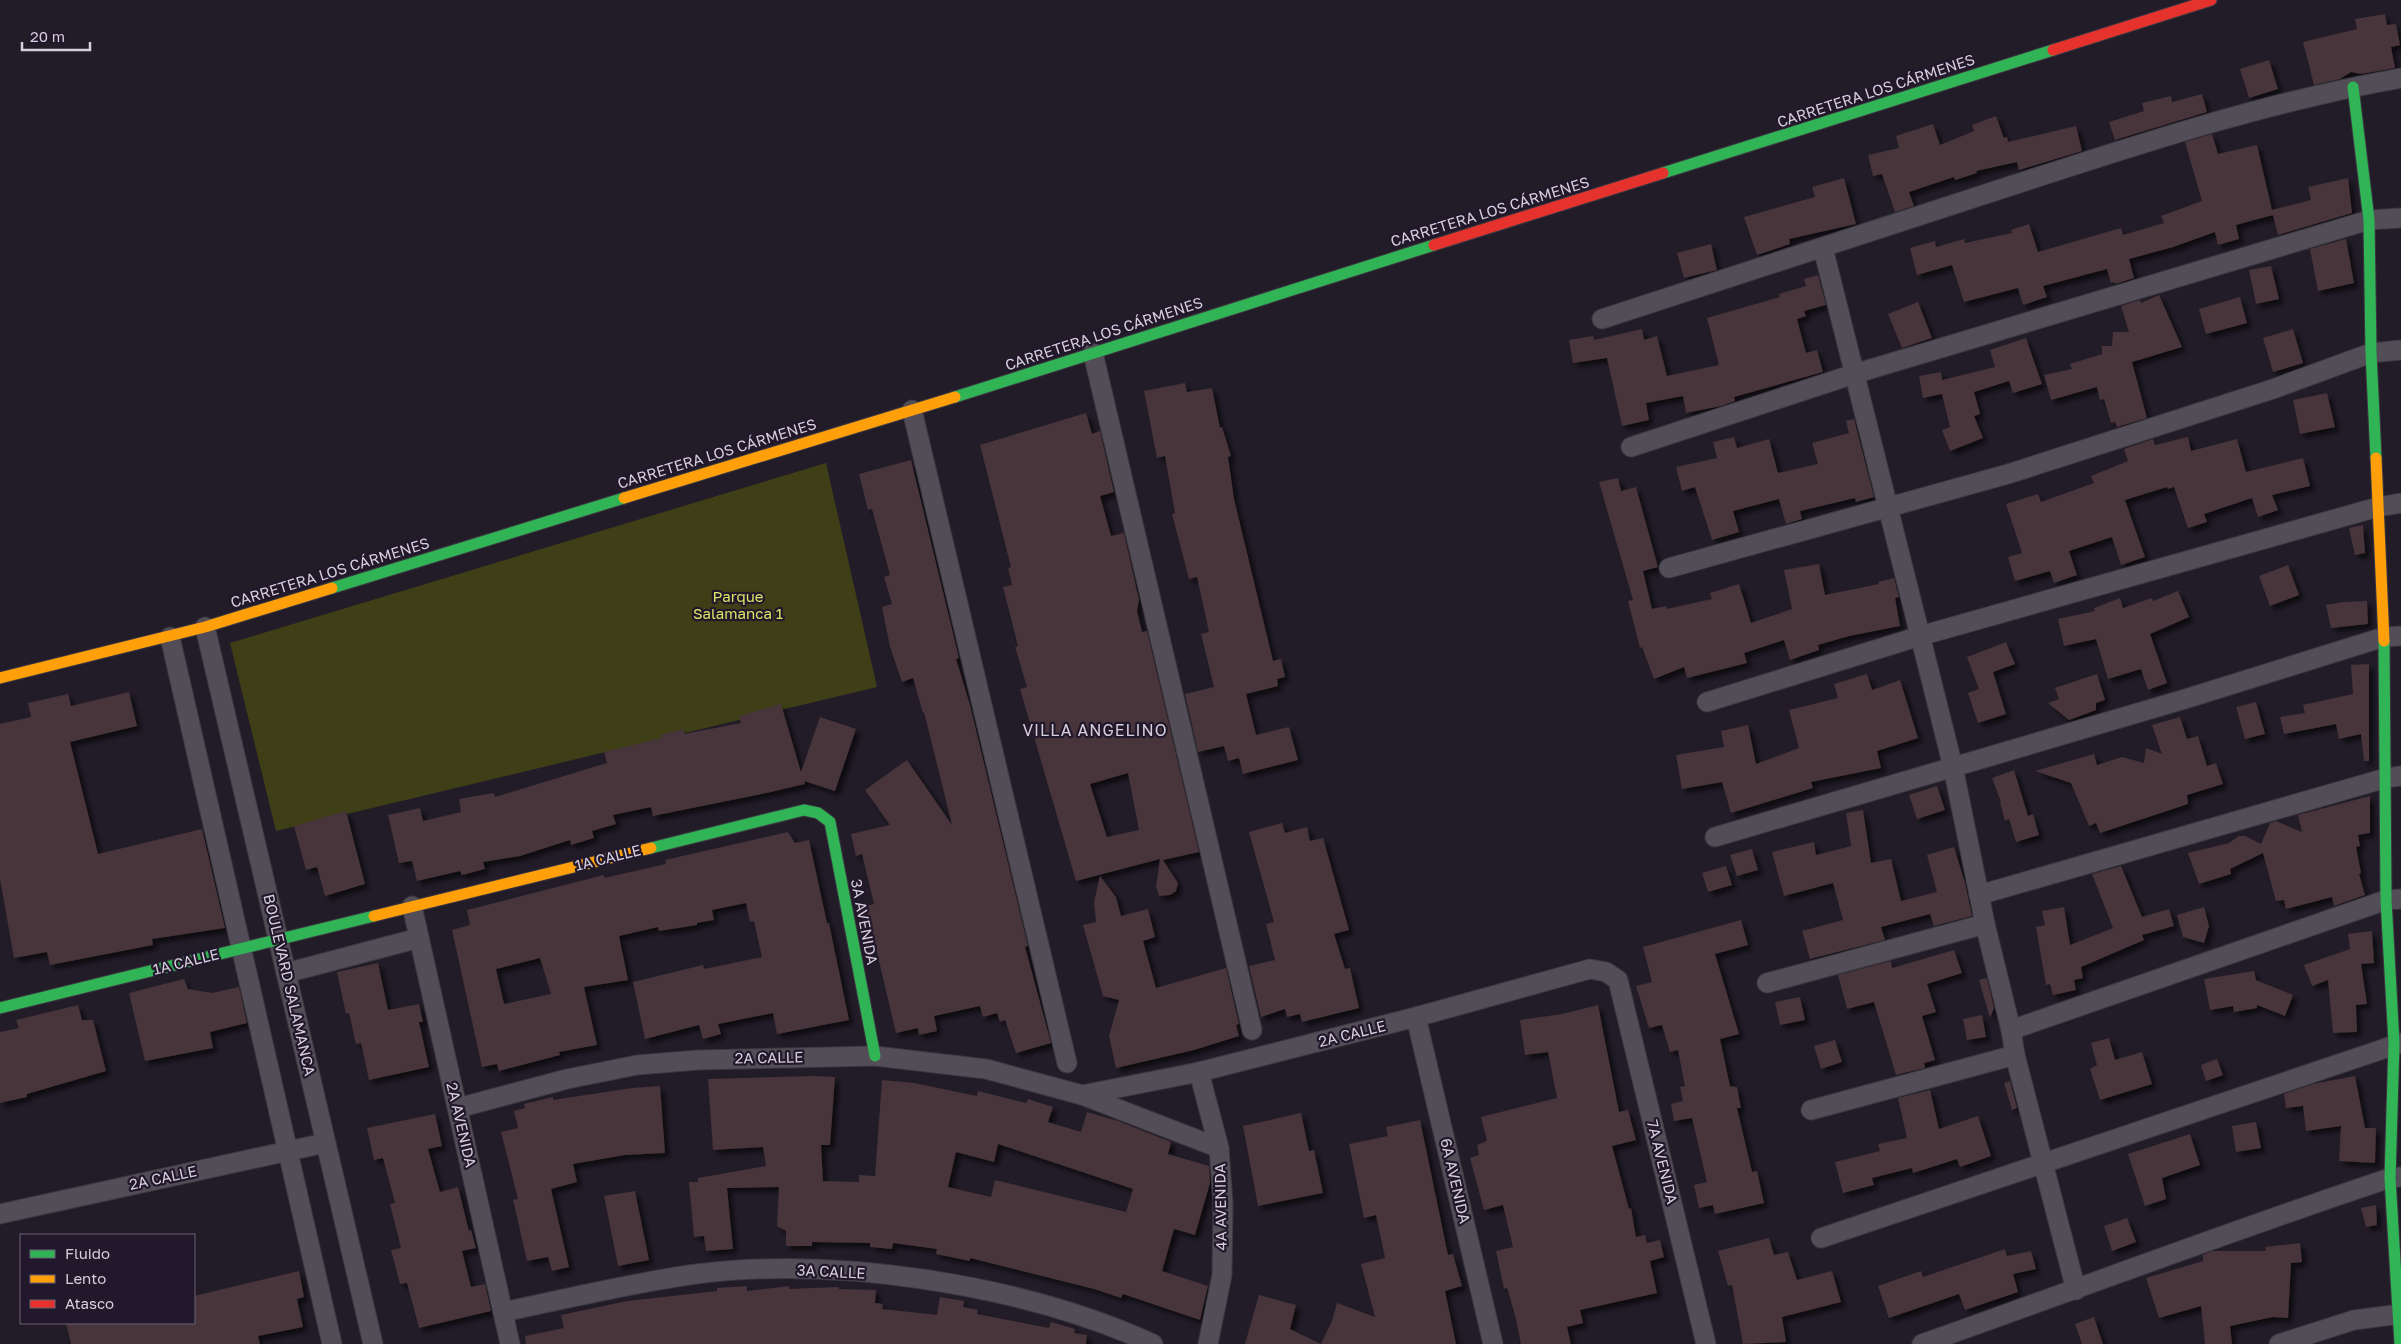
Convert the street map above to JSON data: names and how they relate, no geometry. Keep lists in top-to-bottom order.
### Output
{
  "streets": {
    "street": [
      "CARRETERA LOS CÁRMENES",
      "1A CALLE",
      "3A AVENIDA",
      "BOULEVARD SALAMANCA",
      "2A CALLE",
      "2A AVENIDA",
      "7A AVENIDA",
      "6A AVENIDA",
      "4A AVENIDA",
      "3A CALLE"
    ]
  },
  "crossings": [
    ["CARRETERA LOS CÁRMENES", "BOULEVARD SALAMANCA"],
    ["1A CALLE", "3A AVENIDA"],
    ["1A CALLE", "BOULEVARD SALAMANCA"],
    ["1A CALLE", "2A AVENIDA"],
    ["3A AVENIDA", "2A CALLE"],
    ["BOULEVARD SALAMANCA", "2A CALLE"],
    ["2A CALLE", "2A AVENIDA"],
    ["2A CALLE", "7A AVENIDA"],
    ["2A CALLE", "6A AVENIDA"],
    ["2A CALLE", "4A AVENIDA"],
    ["2A AVENIDA", "3A CALLE"]
  ],
  "districts": ["VILLA ANGELINO"],
  "parks": ["Parque Salamanca 1"],
  "legend": ["Fluido", "Lento", "Atasco"],
  "scale_bar": "20 m"
}
